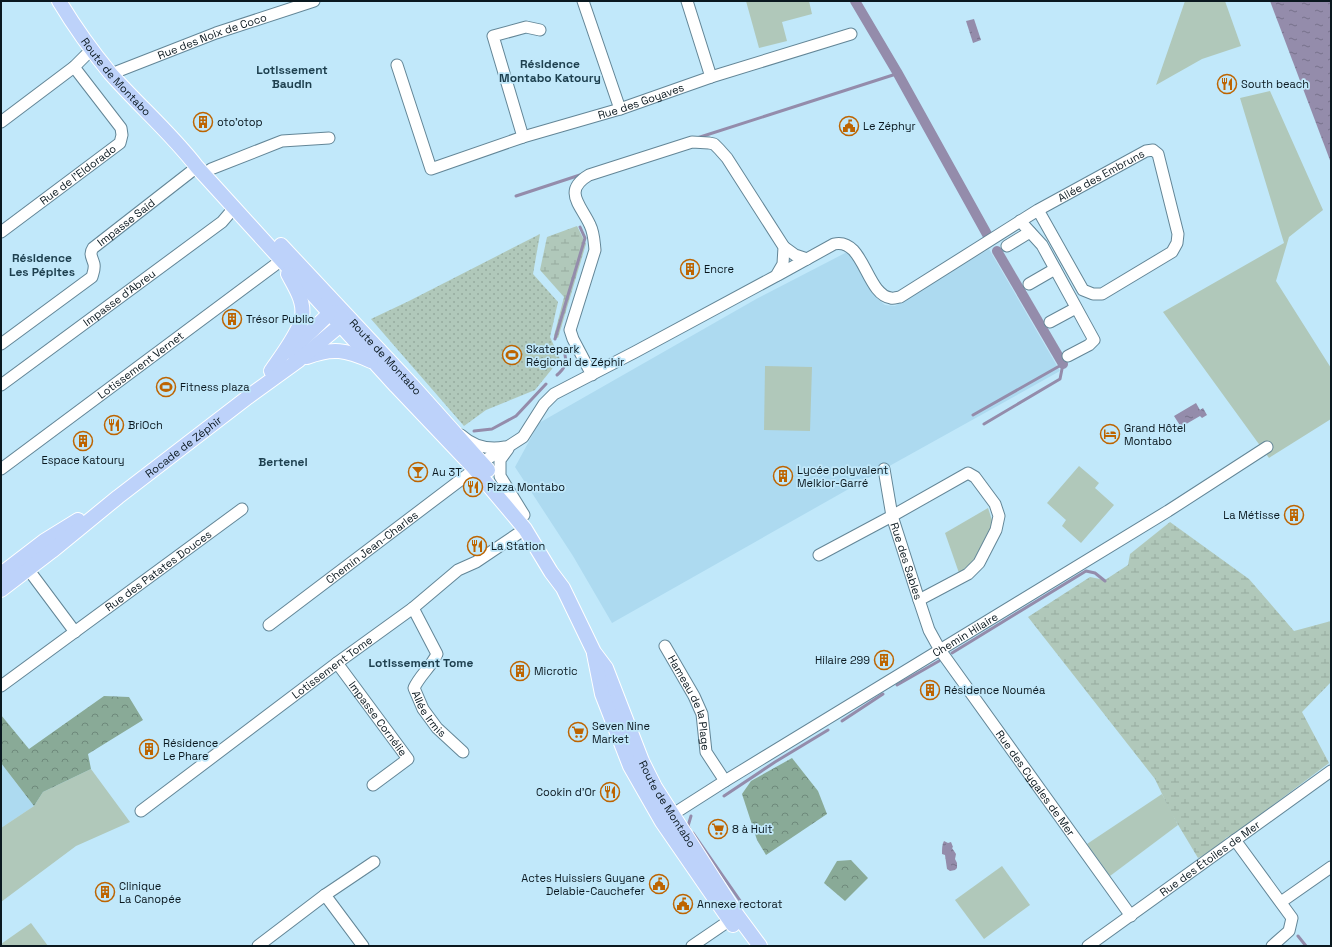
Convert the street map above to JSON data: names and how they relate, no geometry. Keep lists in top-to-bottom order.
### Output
{
  "streets": {
    "main road": ["Route de Montabo", "Rocade de Zéphir"],
    "street": [
      "Rue des Noix de Coco",
      "Rue des Goyaves",
      "Rue de l'Eldorado",
      "Allée des Embruns",
      "Impasse Said",
      "Impasse d'Abreu",
      "Lotissement Vernet",
      "Chemin Jean-Charles",
      "Rue des Sables",
      "Rue des Patates Douces",
      "Chemin Hilaire",
      "Lotissement Tome",
      "Hameau de la Plage",
      "Allée Irmis",
      "Impasse Cornélie",
      "Rue des Cygales de Mer",
      "Rue des Étoiles de Mer"
    ]
  },
  "crossings": [
    ["Rue des Noix de Coco", "Route de Montabo"],
    ["Route de Montabo", "Impasse Said"],
    ["Route de Montabo", "Impasse d'Abreu"],
    ["Route de Montabo", "Rocade de Zéphir"],
    ["Route de Montabo", "Chemin Jean-Charles"],
    ["Route de Montabo", "Chemin Hilaire"],
    ["Route de Montabo", "Lotissement Tome"],
    ["Allée des Embruns", "Chemin Jean-Charles"],
    ["Rue des Sables", "Chemin Hilaire"],
    ["Rue des Sables", "Rue des Cygales de Mer"],
    ["Chemin Hilaire", "Hameau de la Plage"],
    ["Chemin Hilaire", "Rue des Cygales de Mer"],
    ["Lotissement Tome", "Allée Irmis"],
    ["Lotissement Tome", "Impasse Cornélie"],
    ["Rue des Cygales de Mer", "Rue des Étoiles de Mer"]
  ],
  "districts": [
    "Résidence Montabo Katoury",
    "Lotissement Baudin",
    "Résidence Les Pépites",
    "Bertenel",
    "Lotissement Tome"
  ],
  "places": {
    "restaurant": [
      "South beach",
      "BriOch",
      "Pizza Montabo",
      "La Station",
      "Cookin d'Or"
    ],
    "building": [
      "oto'otop",
      "Encre",
      "Trésor Public",
      "Espace Katoury",
      "Lycée polyvalent Melkior-Garré",
      "La Métisse",
      "Hilaire 299",
      "Microtic",
      "Résidence Nouméa",
      "Résidence Le Phare",
      "Clinique La Canopée"
    ],
    "public building": ["Le Zéphyr", "Actes Huissiers Guyane Delabie-Cauchefer", "Annexe rectorat"],
    "sports": ["Skatepark Régional de Zéphir", "Fitness plaza"],
    "hotel": ["Grand Hôtel Montabo"],
    "bar": ["Au 3T"],
    "supermarket": ["Seven Nine Market", "8 à Huit"]
  }
}
